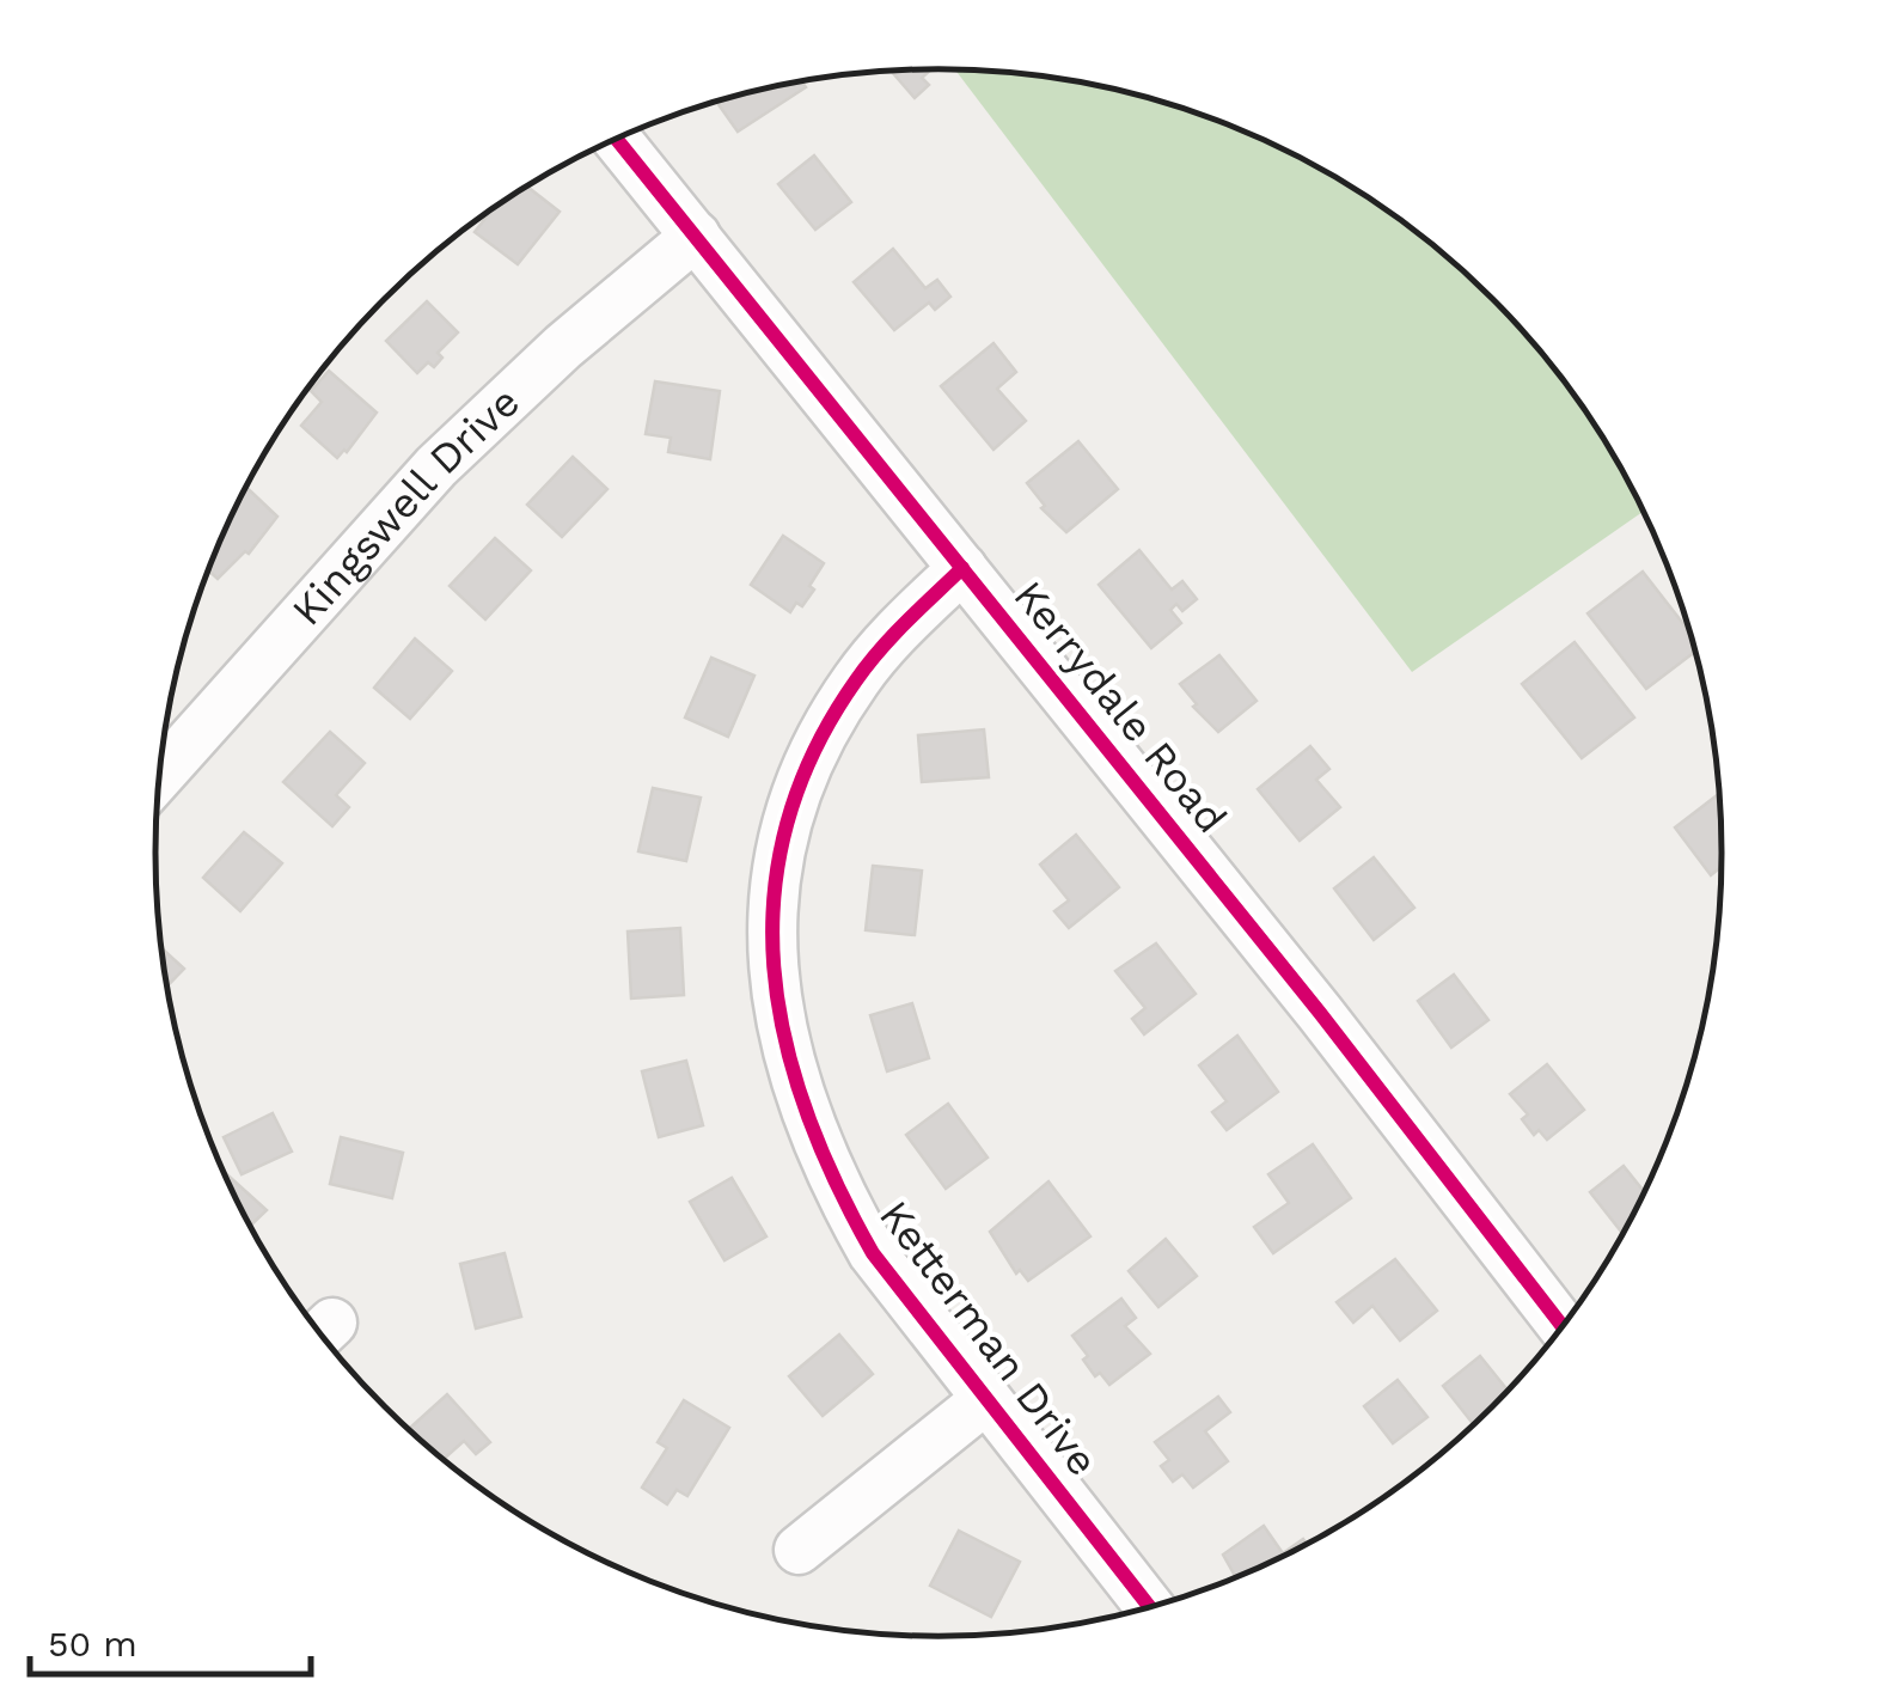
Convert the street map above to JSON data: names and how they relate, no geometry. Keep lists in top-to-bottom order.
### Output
{
  "streets": {
    "street": ["Kingswell Drive", "Kerrydale Road", "Ketterman Drive"]
  },
  "crossings": [
    ["Kingswell Drive", "Kerrydale Road"],
    ["Kerrydale Road", "Ketterman Drive"]
  ],
  "scale_bar": "50 m"
}
